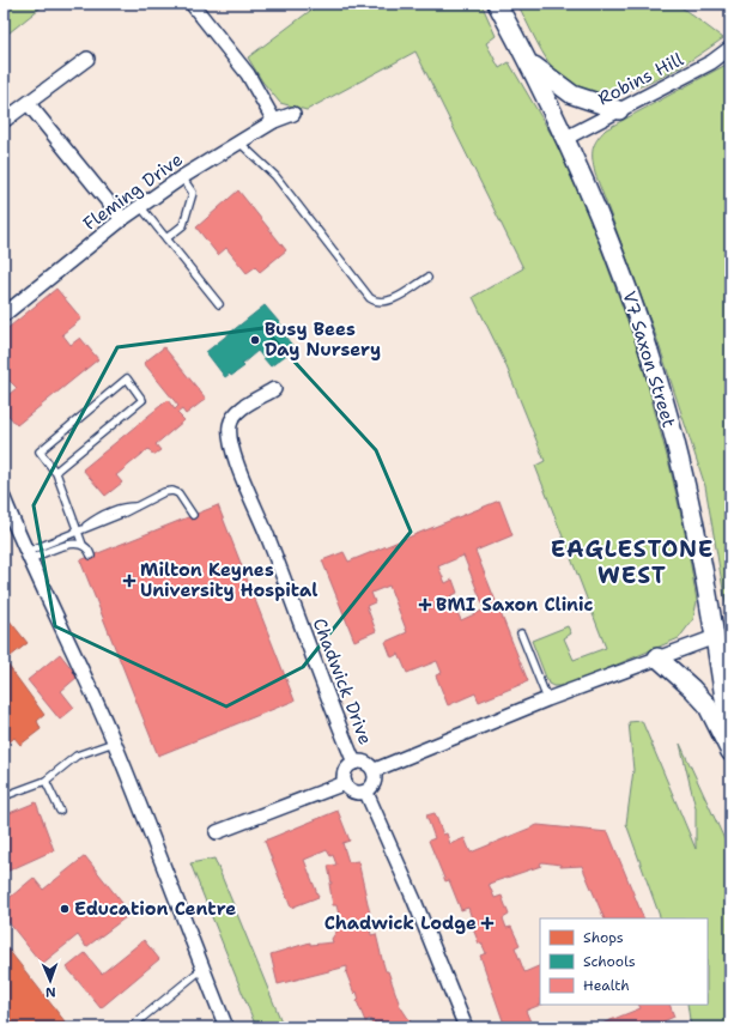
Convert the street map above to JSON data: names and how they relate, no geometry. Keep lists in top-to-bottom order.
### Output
{
  "streets": {
    "street": [
      "Robins Hill",
      "Fleming Drive",
      "V7 Saxon Street",
      "Chadwick Drive"
    ]
  },
  "crossings": [
    ["Robins Hill", "V7 Saxon Street"]
  ],
  "districts": ["EAGLESTONE WEST"],
  "places": {
    "other": ["Busy Bees Day Nursery", "Education Centre"],
    "health": ["Milton Keynes University Hospital", "BMI Saxon Clinic", "Chadwick Lodge"]
  },
  "legend": ["Shops", "Schools", "Health"],
  "north": "bottom"
}
